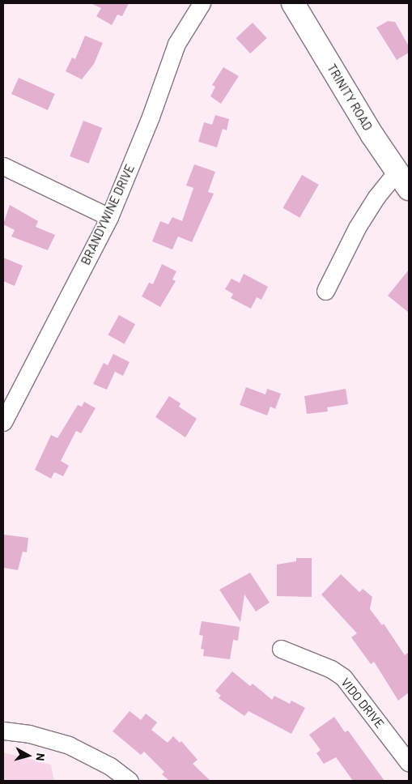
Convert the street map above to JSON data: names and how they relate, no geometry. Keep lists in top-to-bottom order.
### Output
{
  "streets": {
    "main road": ["TRINITY ROAD"],
    "street": ["BRANDYWINE DRIVE", "VIDO DRIVE"]
  },
  "north": "right"
}
